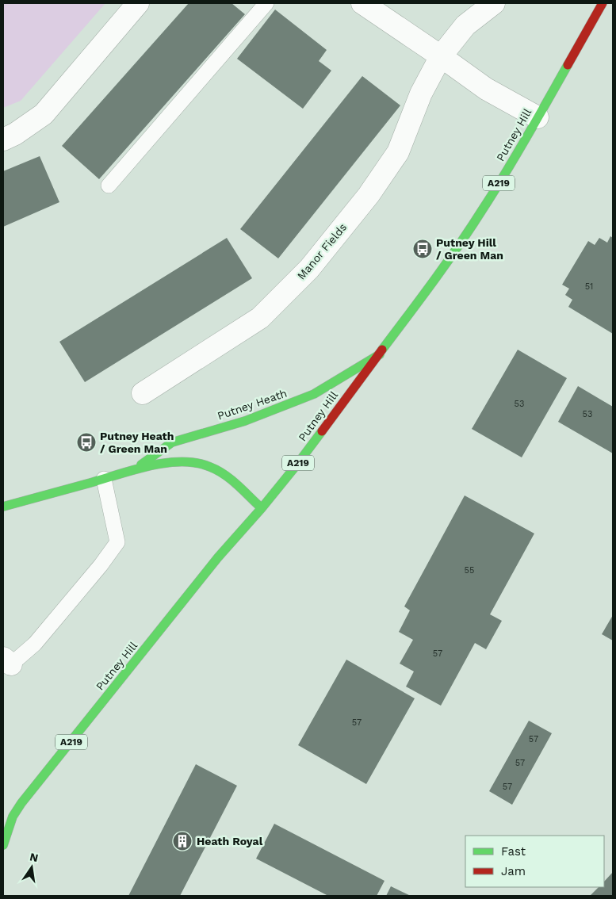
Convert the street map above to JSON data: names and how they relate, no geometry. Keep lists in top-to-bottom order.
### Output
{
  "streets": {
    "main road": ["Putney Hill", "A219", "Putney Heath"],
    "street": ["Manor Fields"]
  },
  "crossings": [
    ["Putney Hill", "A219"],
    ["Putney Hill", "Putney Heath"]
  ],
  "places": {
    "bus stop": ["Putney Hill / Green Man", "Putney Heath / Green Man"],
    "building": ["Heath Royal"]
  },
  "house_numbers": [
    "51",
    "53",
    "53",
    "55",
    "57",
    "57",
    "57",
    "57",
    "57"
  ],
  "legend": ["Fast", "Jam"],
  "north": "top"
}
